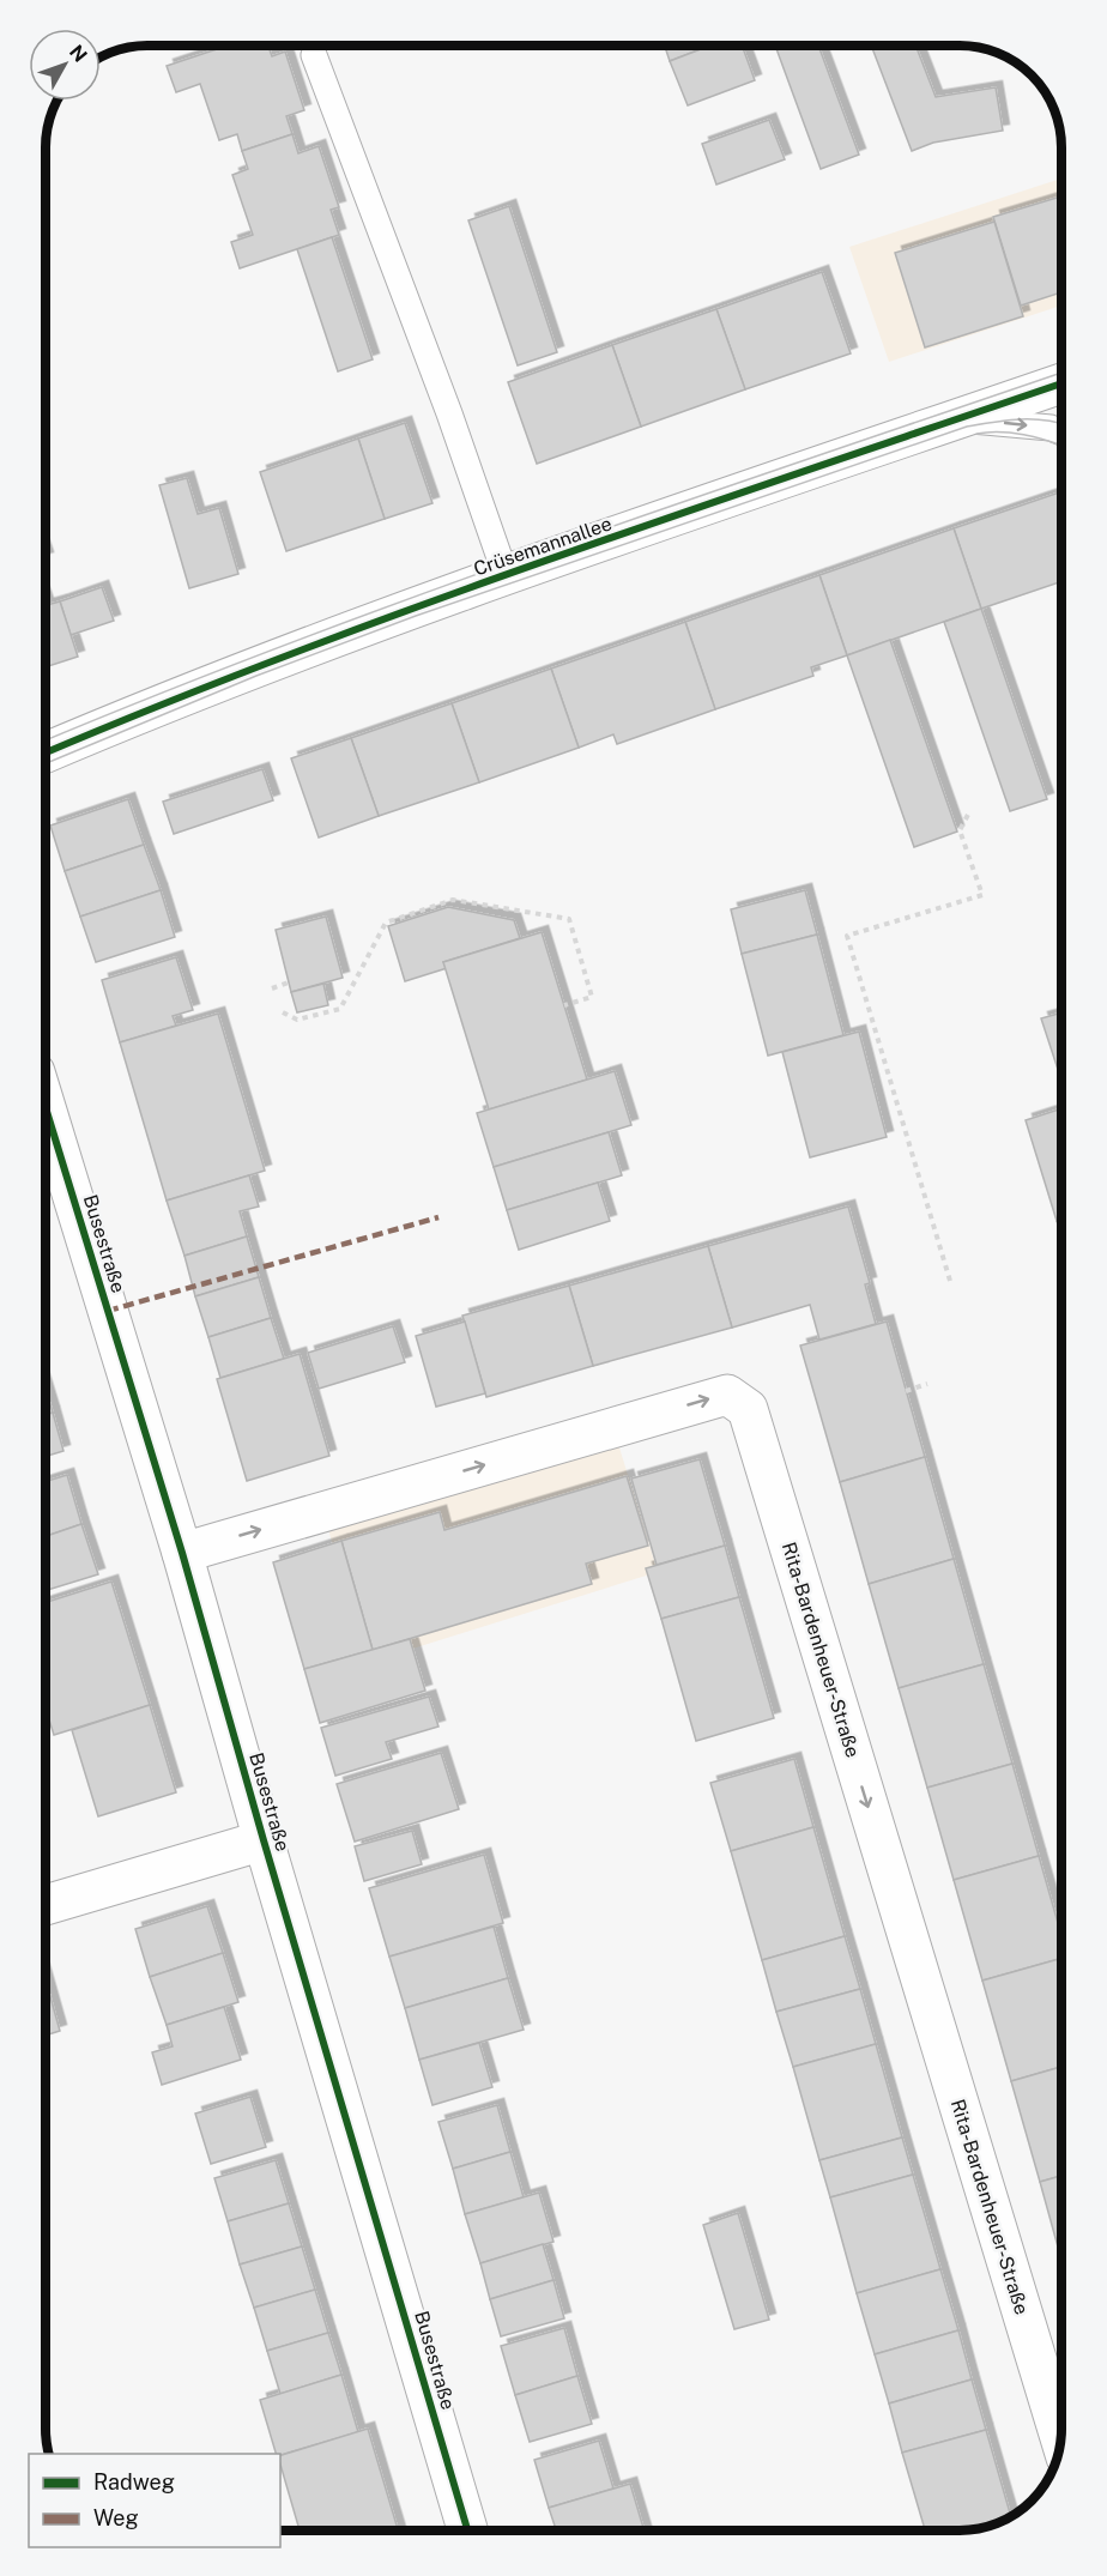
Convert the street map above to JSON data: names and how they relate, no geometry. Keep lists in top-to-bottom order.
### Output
{
  "streets": {
    "street": ["Crüsemannallee", "Busestraße", "Rita-Bardenheuer-Straße"]
  },
  "crossings": [
    ["Busestraße", "Rita-Bardenheuer-Straße"]
  ],
  "legend": ["Radweg", "Weg"],
  "north": "top right"
}
